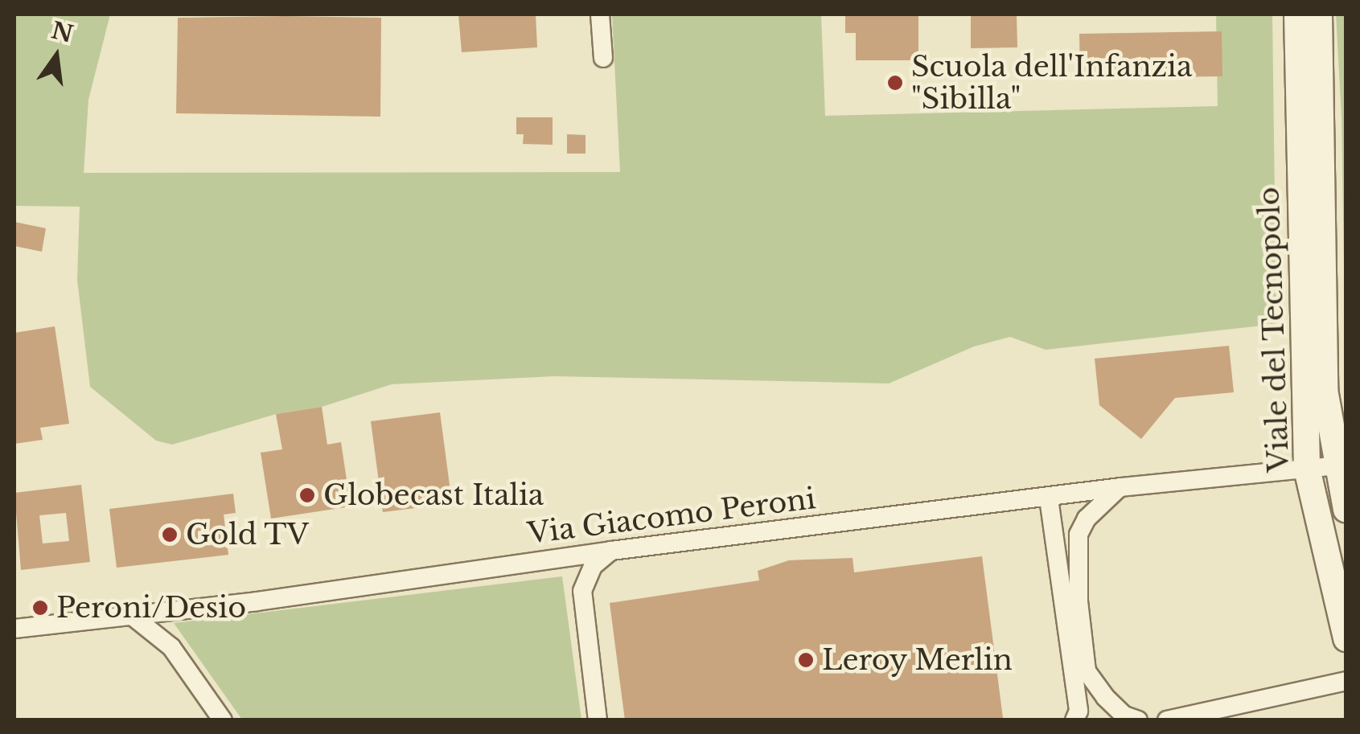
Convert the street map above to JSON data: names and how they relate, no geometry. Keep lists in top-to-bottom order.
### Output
{
  "streets": {
    "main road": ["Viale del Tecnopolo"],
    "street": ["Via Giacomo Peroni"]
  },
  "crossings": [
    ["Viale del Tecnopolo", "Via Giacomo Peroni"]
  ],
  "places": [
    "Scuola dell'Infanzia \"Sibilla\"",
    "Globecast Italia",
    "Gold TV",
    "Peroni/Desio",
    "Leroy Merlin"
  ],
  "north": "top"
}
